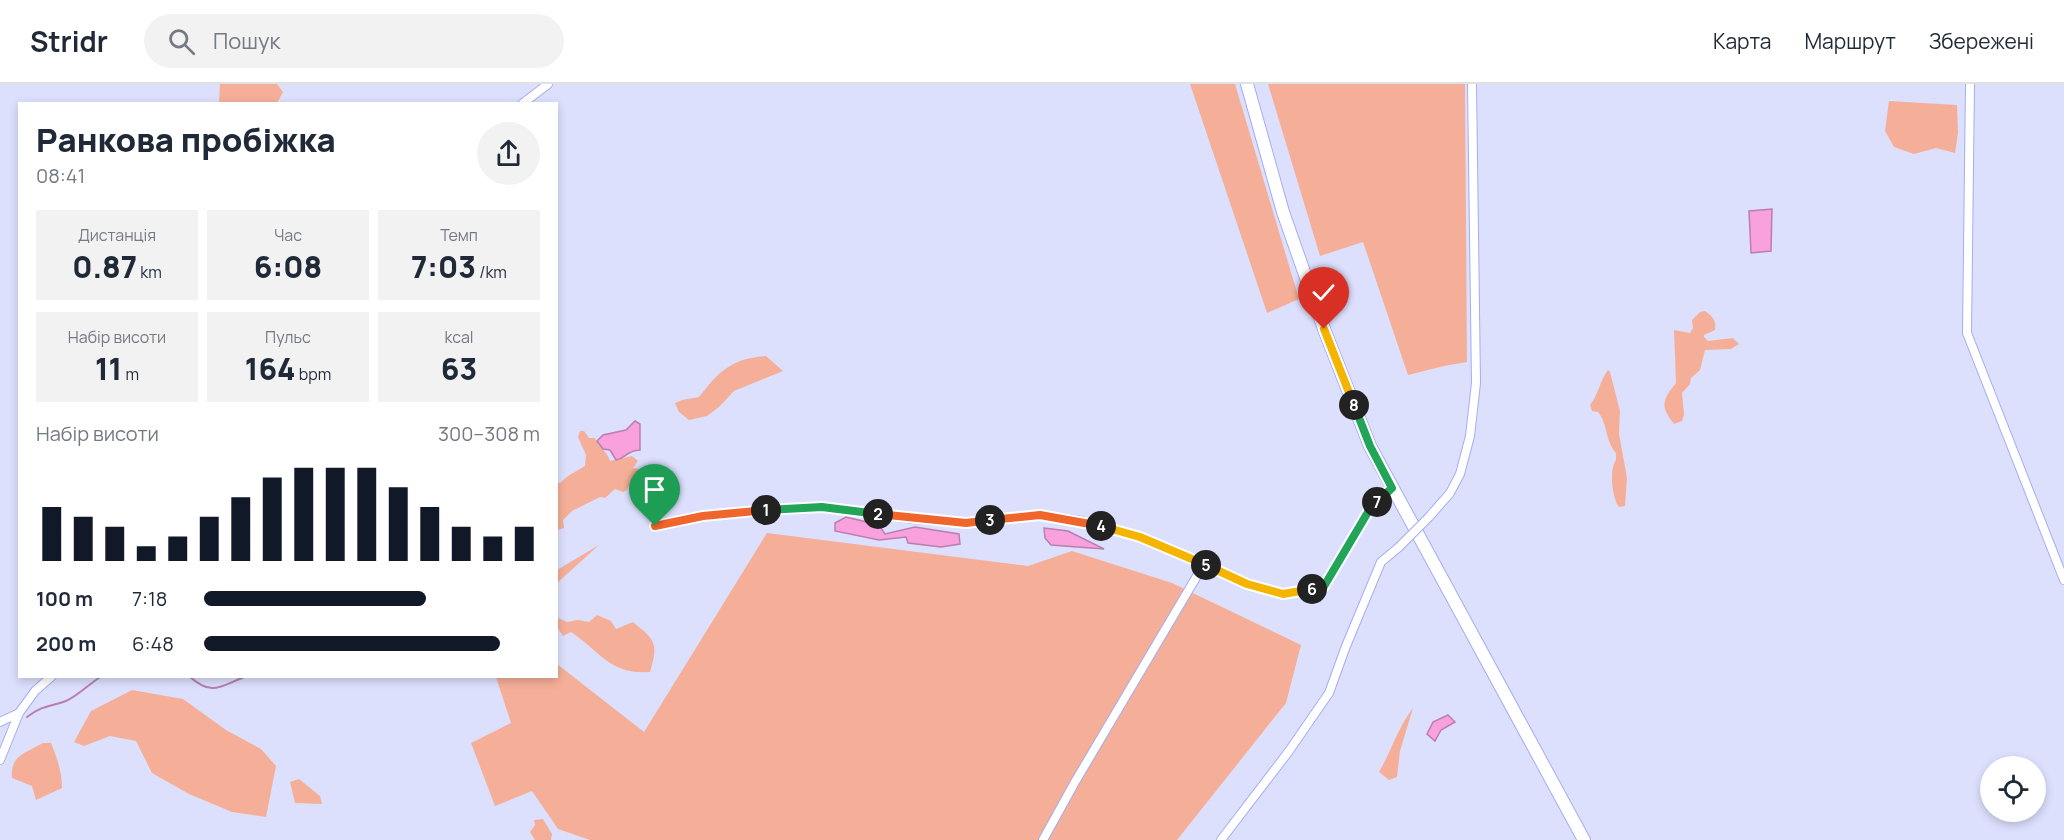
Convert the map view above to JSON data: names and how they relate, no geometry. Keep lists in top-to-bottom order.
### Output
{
  "page": {
    "header": "Stridr",
    "search": "Пошук",
    "nav": ["Карта", "Маршрут", "Збережені"],
    "heading": ["Ранкова пробіжка", "08:41"],
    "stats": [
      ["Дистанція", "0.87 km"],
      ["Час", "6:08"],
      ["Темп", "7:03 /km"],
      ["Набір висоти", "11 m"],
      ["Пульс", "164 bpm"],
      ["kcal", "63"]
    ],
    "pins": [
      "8",
      "7",
      "1",
      "2",
      "3",
      "4",
      "5",
      "6"
    ],
    "chart": ["Набір висоти", "300–308 m"],
    "list": [
      {
        "name": "100 m",
        "note": "7:18"
      },
      {
        "name": "200 m",
        "note": "6:48"
      }
    ]
  }
}
